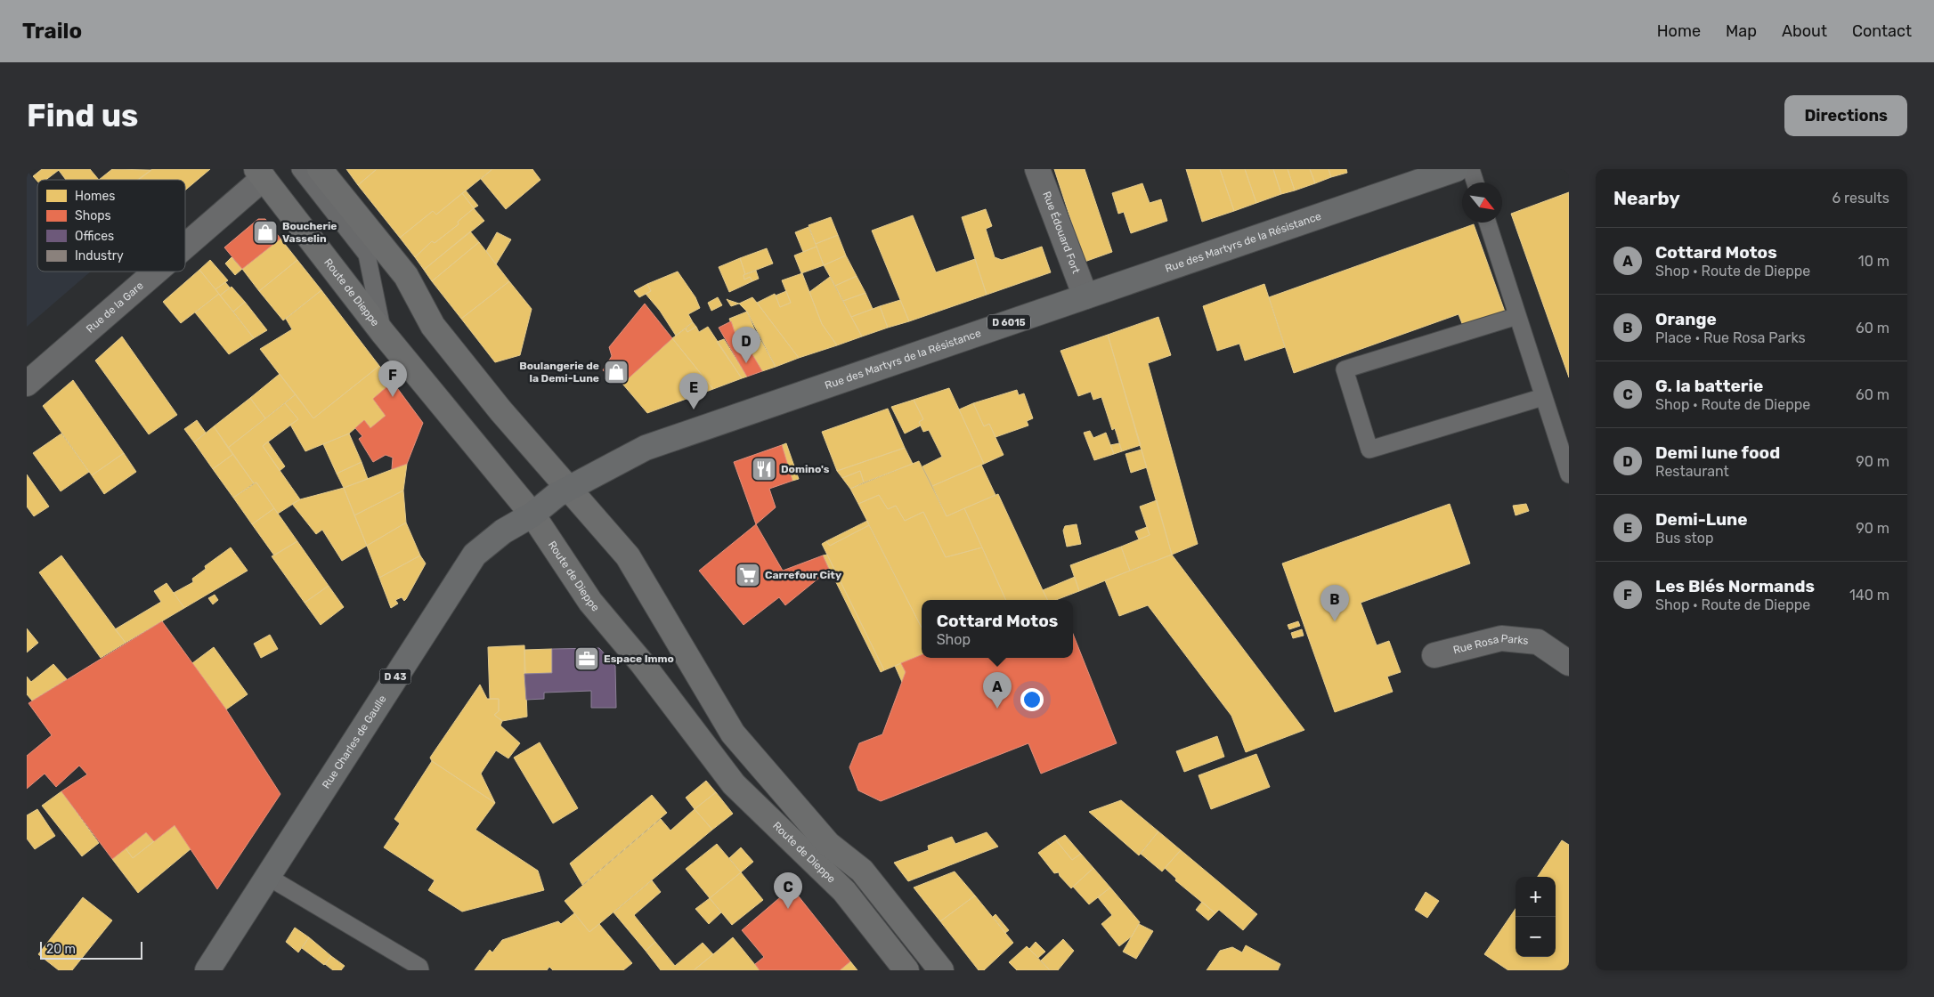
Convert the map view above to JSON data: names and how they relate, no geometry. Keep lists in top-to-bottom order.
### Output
{
  "streets": {
    "main road": [
      "Rue des Martyrs de la Résistance",
      "Route de Dieppe",
      "D 6015",
      "D 43",
      "Rue Charles de Gaulle"
    ],
    "street": ["Rue Édouard Fort", "Rue de la Gare", "Rue Rosa Parks"]
  },
  "crossings": [
    ["Rue Édouard Fort", "Rue des Martyrs de la Résistance"],
    ["Rue des Martyrs de la Résistance", "Route de Dieppe"],
    ["Rue des Martyrs de la Résistance", "Rue Charles de Gaulle"],
    ["Route de Dieppe", "Rue de la Gare"],
    ["Route de Dieppe", "Rue Charles de Gaulle"]
  ],
  "places": {
    "shop": ["Boucherie Vasselin", "Boulangerie de la Demi-Lune"],
    "restaurant": ["Domino's"],
    "supermarket": ["Carrefour City"],
    "office": ["Espace Immo"]
  },
  "legend": [
    "Homes",
    "Shops",
    "Offices",
    "Industry"
  ],
  "scale_bar": "20 m",
  "north": "bottom right",
  "page": {
    "header": "Trailo",
    "nav": [
      "Home",
      "Map",
      "About",
      "Contact"
    ],
    "buttons": "Directions",
    "title": "Find us",
    "heading": ["Nearby", "6 results"],
    "list": [
      {
        "mark": "A",
        "name": "Cottard Motos",
        "note": "Shop · Route de Dieppe",
        "value": "10 m"
      },
      {
        "mark": "B",
        "name": "Orange",
        "note": "Place · Rue Rosa Parks",
        "value": "60 m"
      },
      {
        "mark": "C",
        "name": "G. la batterie",
        "note": "Shop · Route de Dieppe",
        "value": "60 m"
      },
      {
        "mark": "D",
        "name": "Demi lune food",
        "note": "Restaurant",
        "value": "90 m"
      },
      {
        "mark": "E",
        "name": "Demi-Lune",
        "note": "Bus stop",
        "value": "90 m"
      },
      {
        "mark": "F",
        "name": "Les Blés Normands",
        "note": "Shop · Route de Dieppe",
        "value": "140 m"
      }
    ],
    "pins": [
      "D",
      "F",
      "E",
      "B",
      "A",
      "C"
    ],
    "popup": ["Cottard Motos", "Shop"],
    "map_buttons": ["+", "−"],
    "scale": "20 m"
  }
}
